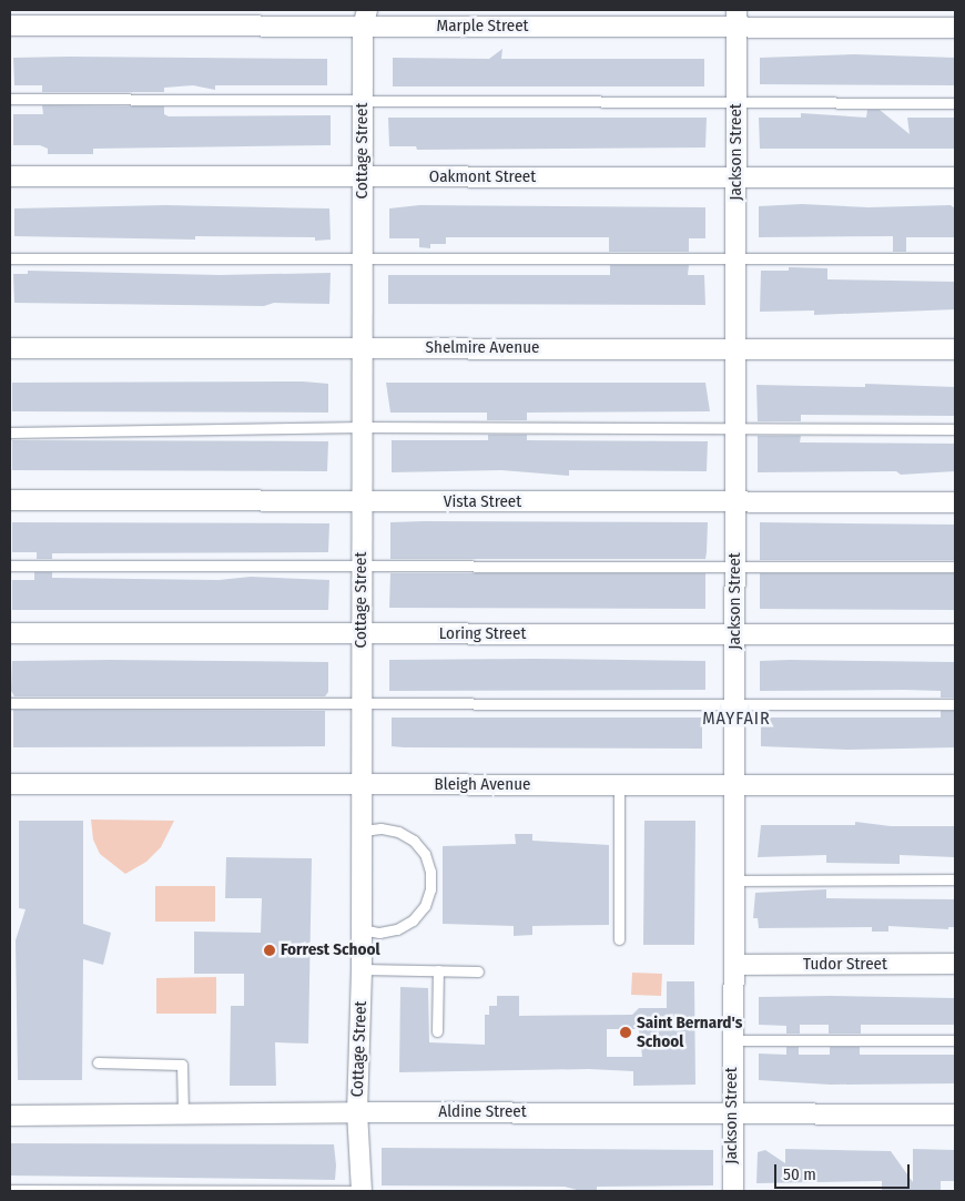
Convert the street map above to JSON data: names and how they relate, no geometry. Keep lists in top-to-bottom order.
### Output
{
  "streets": {
    "street": [
      "Marple Street",
      "Cottage Street",
      "Jackson Street",
      "Oakmont Street",
      "Shelmire Avenue",
      "Vista Street",
      "Loring Street",
      "Bleigh Avenue",
      "Tudor Street",
      "Aldine Street"
    ]
  },
  "crossings": [
    ["Marple Street", "Cottage Street"],
    ["Marple Street", "Jackson Street"],
    ["Cottage Street", "Oakmont Street"],
    ["Cottage Street", "Shelmire Avenue"],
    ["Cottage Street", "Vista Street"],
    ["Cottage Street", "Loring Street"],
    ["Cottage Street", "Bleigh Avenue"],
    ["Cottage Street", "Aldine Street"],
    ["Jackson Street", "Oakmont Street"],
    ["Jackson Street", "Shelmire Avenue"],
    ["Jackson Street", "Vista Street"],
    ["Jackson Street", "Loring Street"],
    ["Jackson Street", "Bleigh Avenue"],
    ["Jackson Street", "Tudor Street"],
    ["Jackson Street", "Aldine Street"]
  ],
  "districts": ["MAYFAIR"],
  "places": ["Forrest School", "Saint Bernard's School"],
  "scale_bar": "50 m"
}
